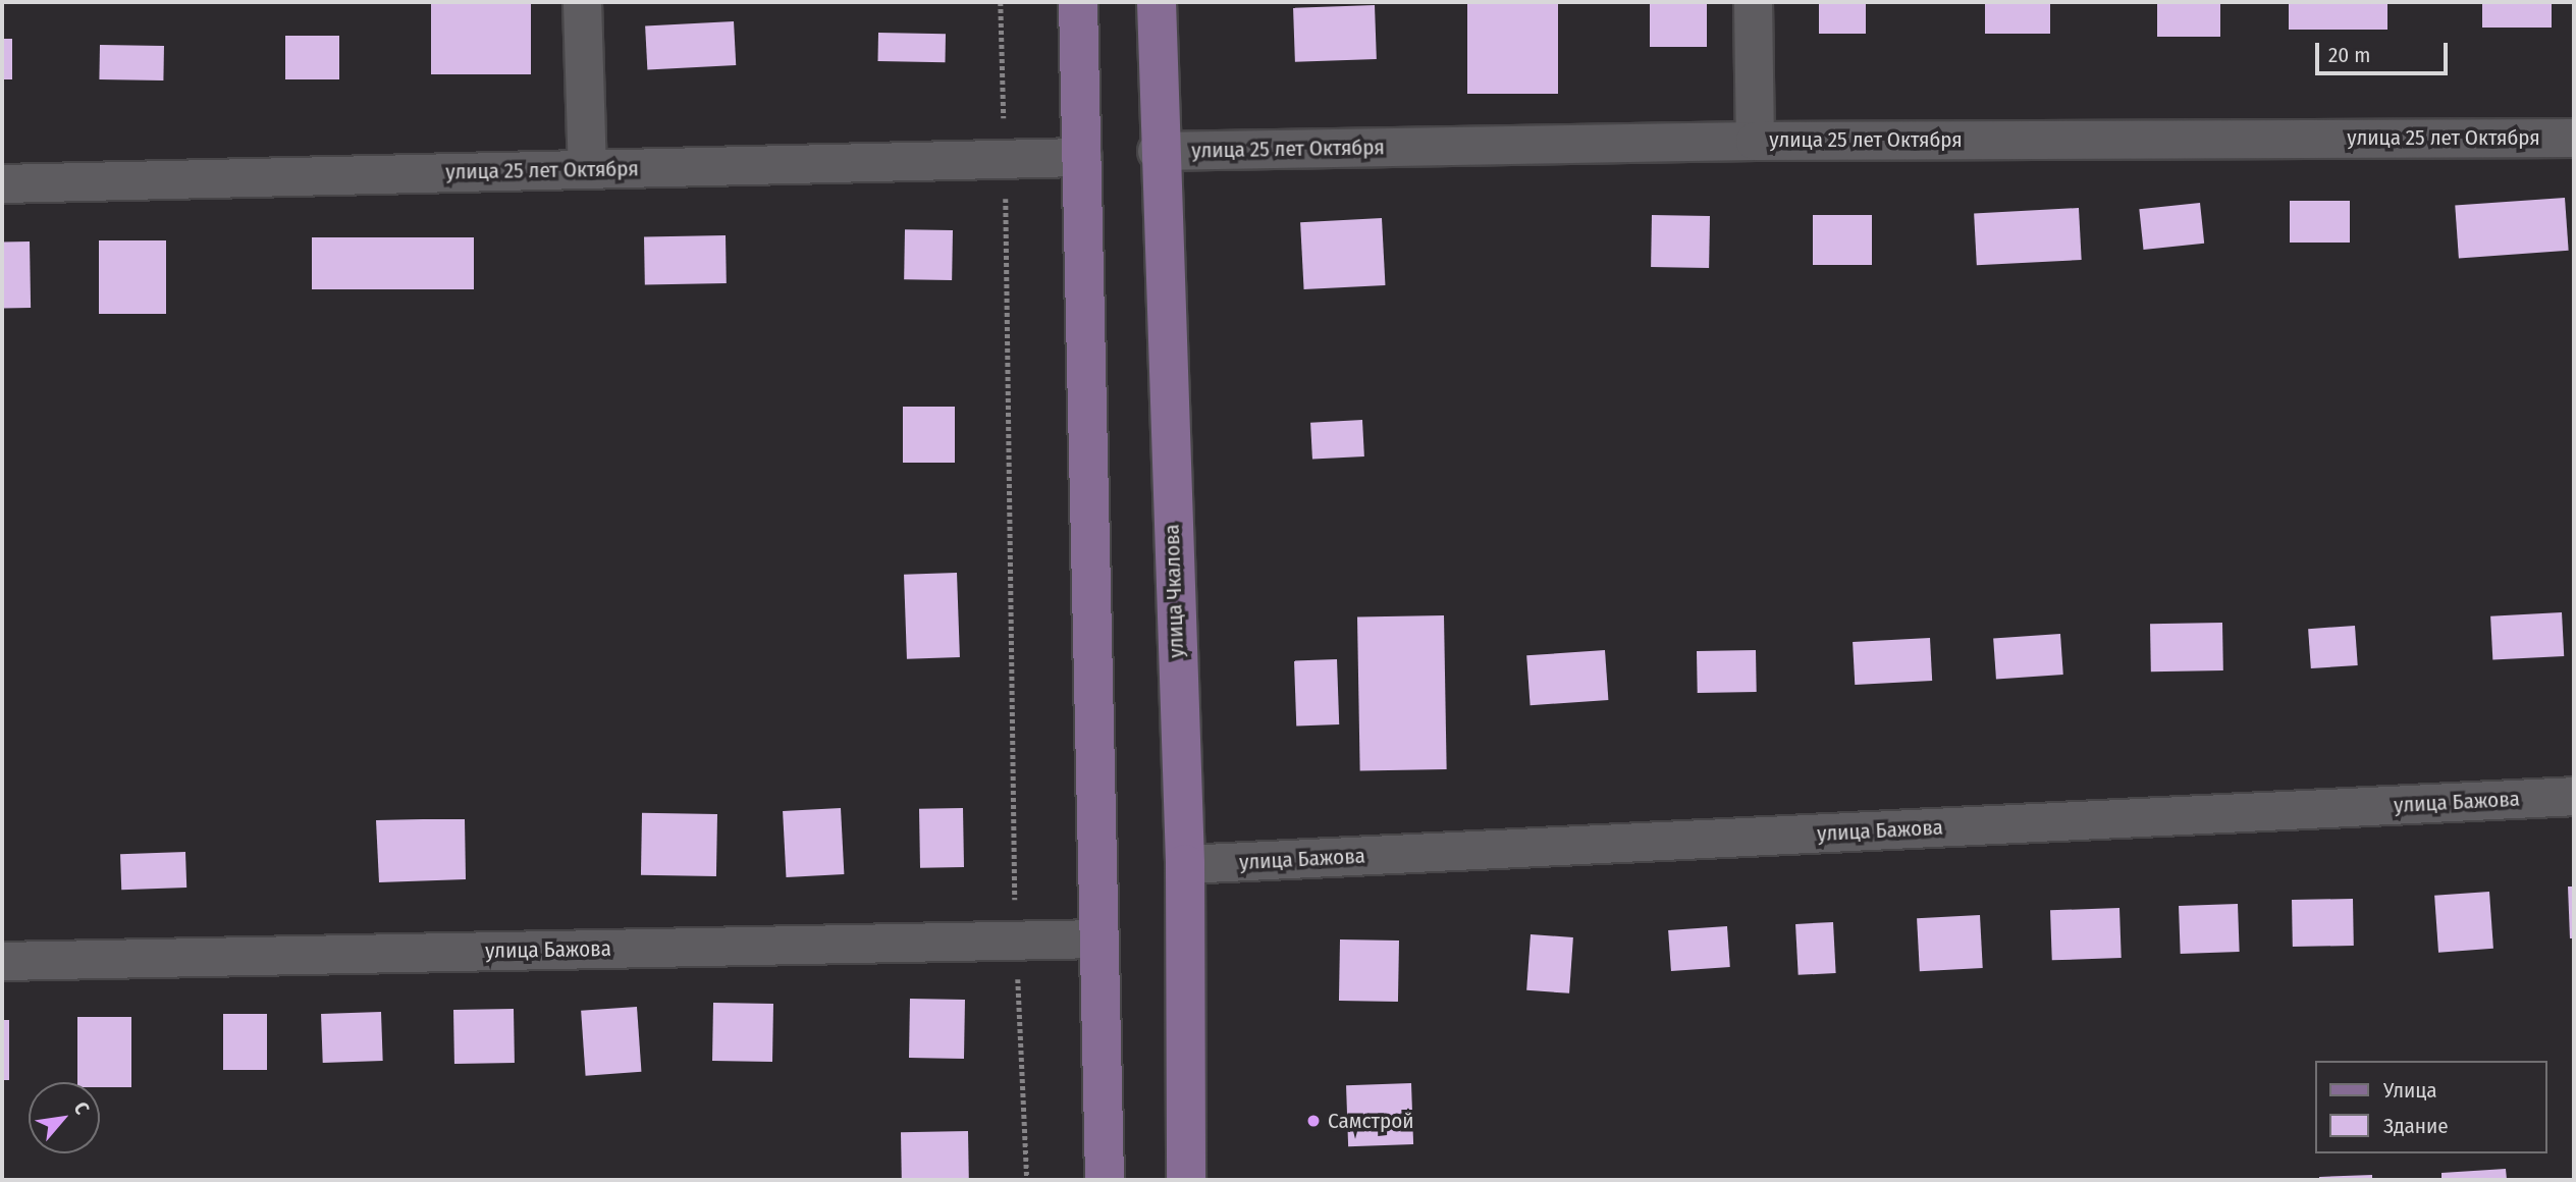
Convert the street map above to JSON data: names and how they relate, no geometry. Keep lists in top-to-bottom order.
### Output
{
  "streets": {
    "main road": ["улица Чкалова"],
    "street": ["улица 25 лет Октября", "улица Бажова"]
  },
  "crossings": [
    ["улица 25 лет Октября", "улица Чкалова"],
    ["улица Чкалова", "улица Бажова"]
  ],
  "places": ["Самстрой"],
  "legend": ["Улица", "Здание"],
  "scale_bar": "20 m",
  "north": "top right"
}
